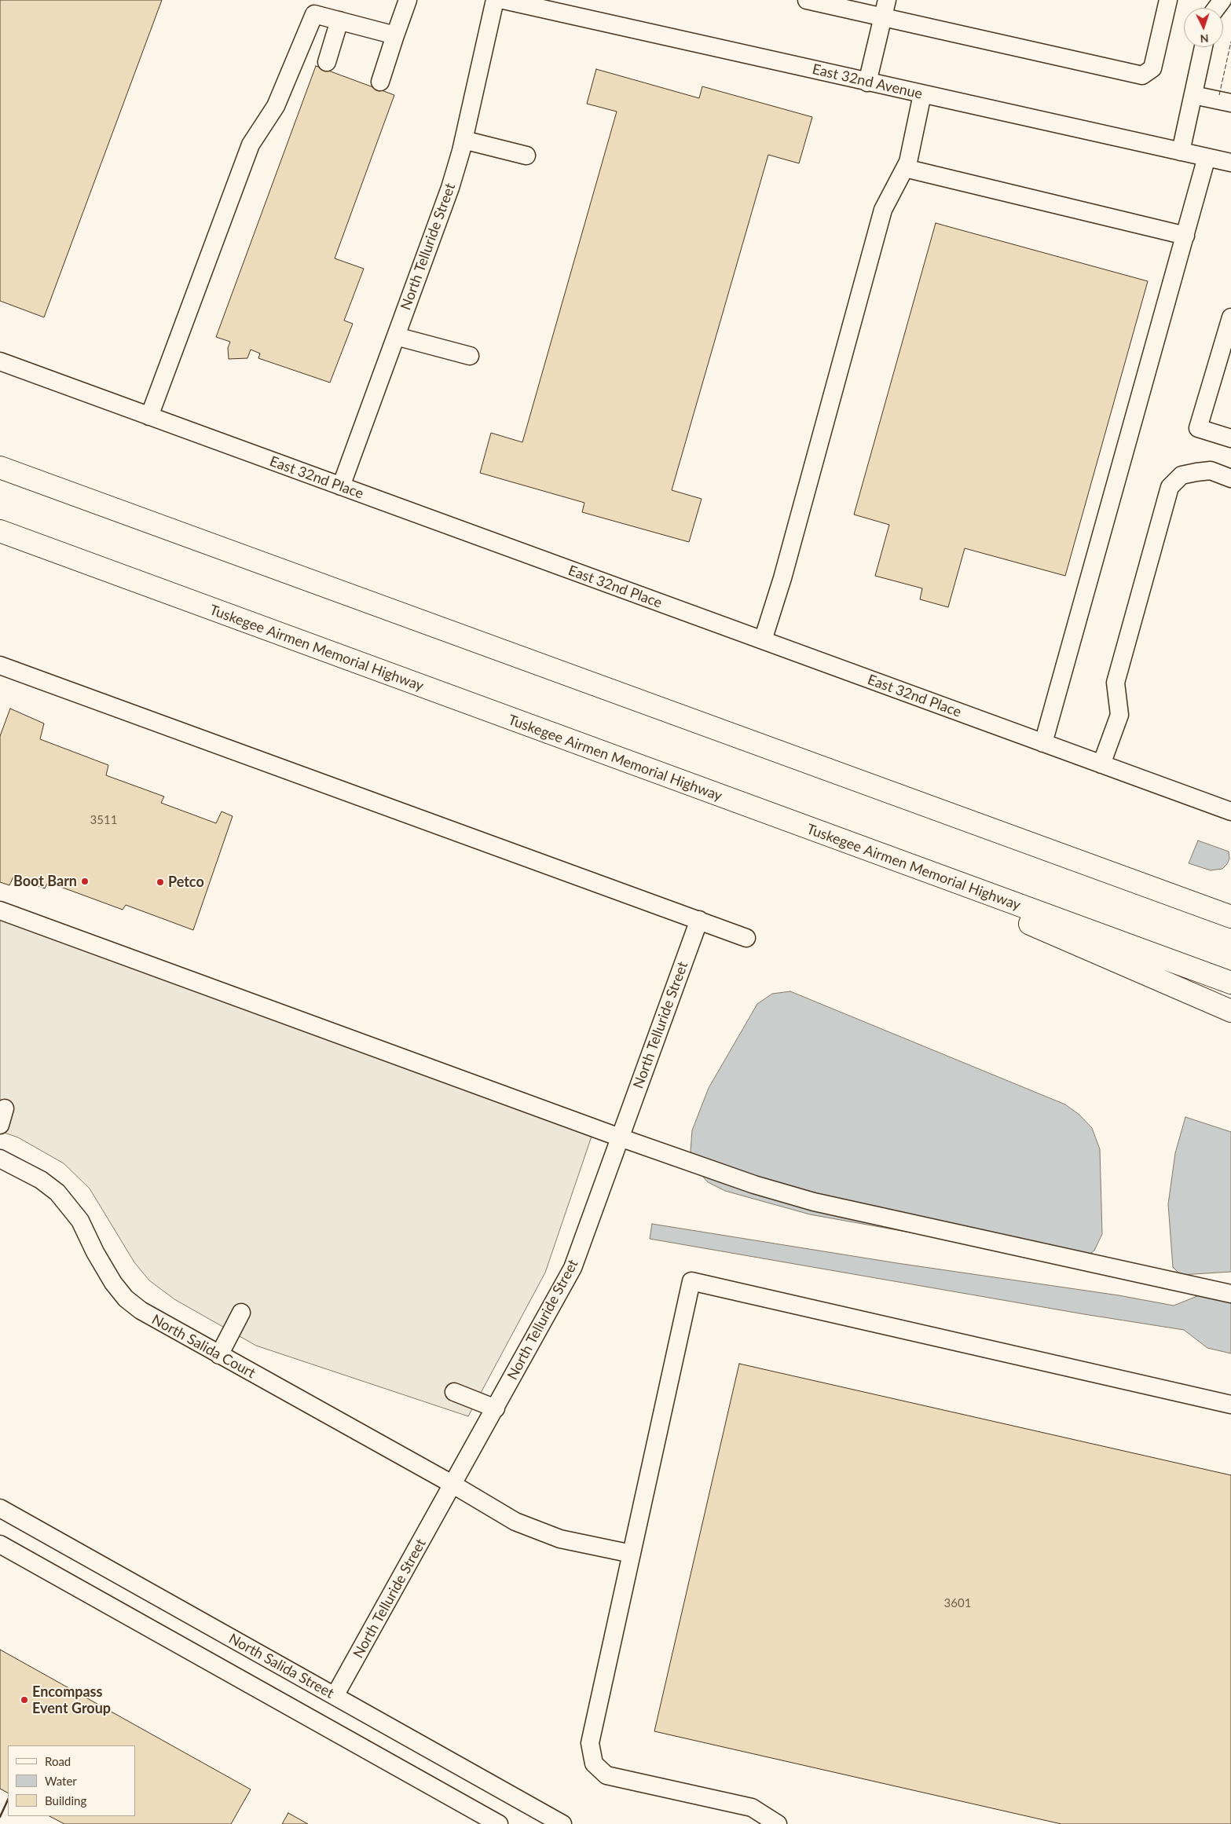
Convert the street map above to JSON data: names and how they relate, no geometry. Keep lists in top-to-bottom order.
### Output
{
  "streets": {
    "highway": ["Tuskegee Airmen Memorial Highway"],
    "street": [
      "East 32nd Avenue",
      "North Telluride Street",
      "East 32nd Place",
      "North Salida Court",
      "North Salida Street"
    ]
  },
  "crossings": [
    ["North Telluride Street", "East 32nd Place"],
    ["North Telluride Street", "North Salida Court"],
    ["North Telluride Street", "North Salida Street"]
  ],
  "places": ["Boot Barn", "Petco", "Encompass Event Group"],
  "house_numbers": ["3511", "3601"],
  "legend": ["Road", "Water", "Building"],
  "north": "bottom"
}
